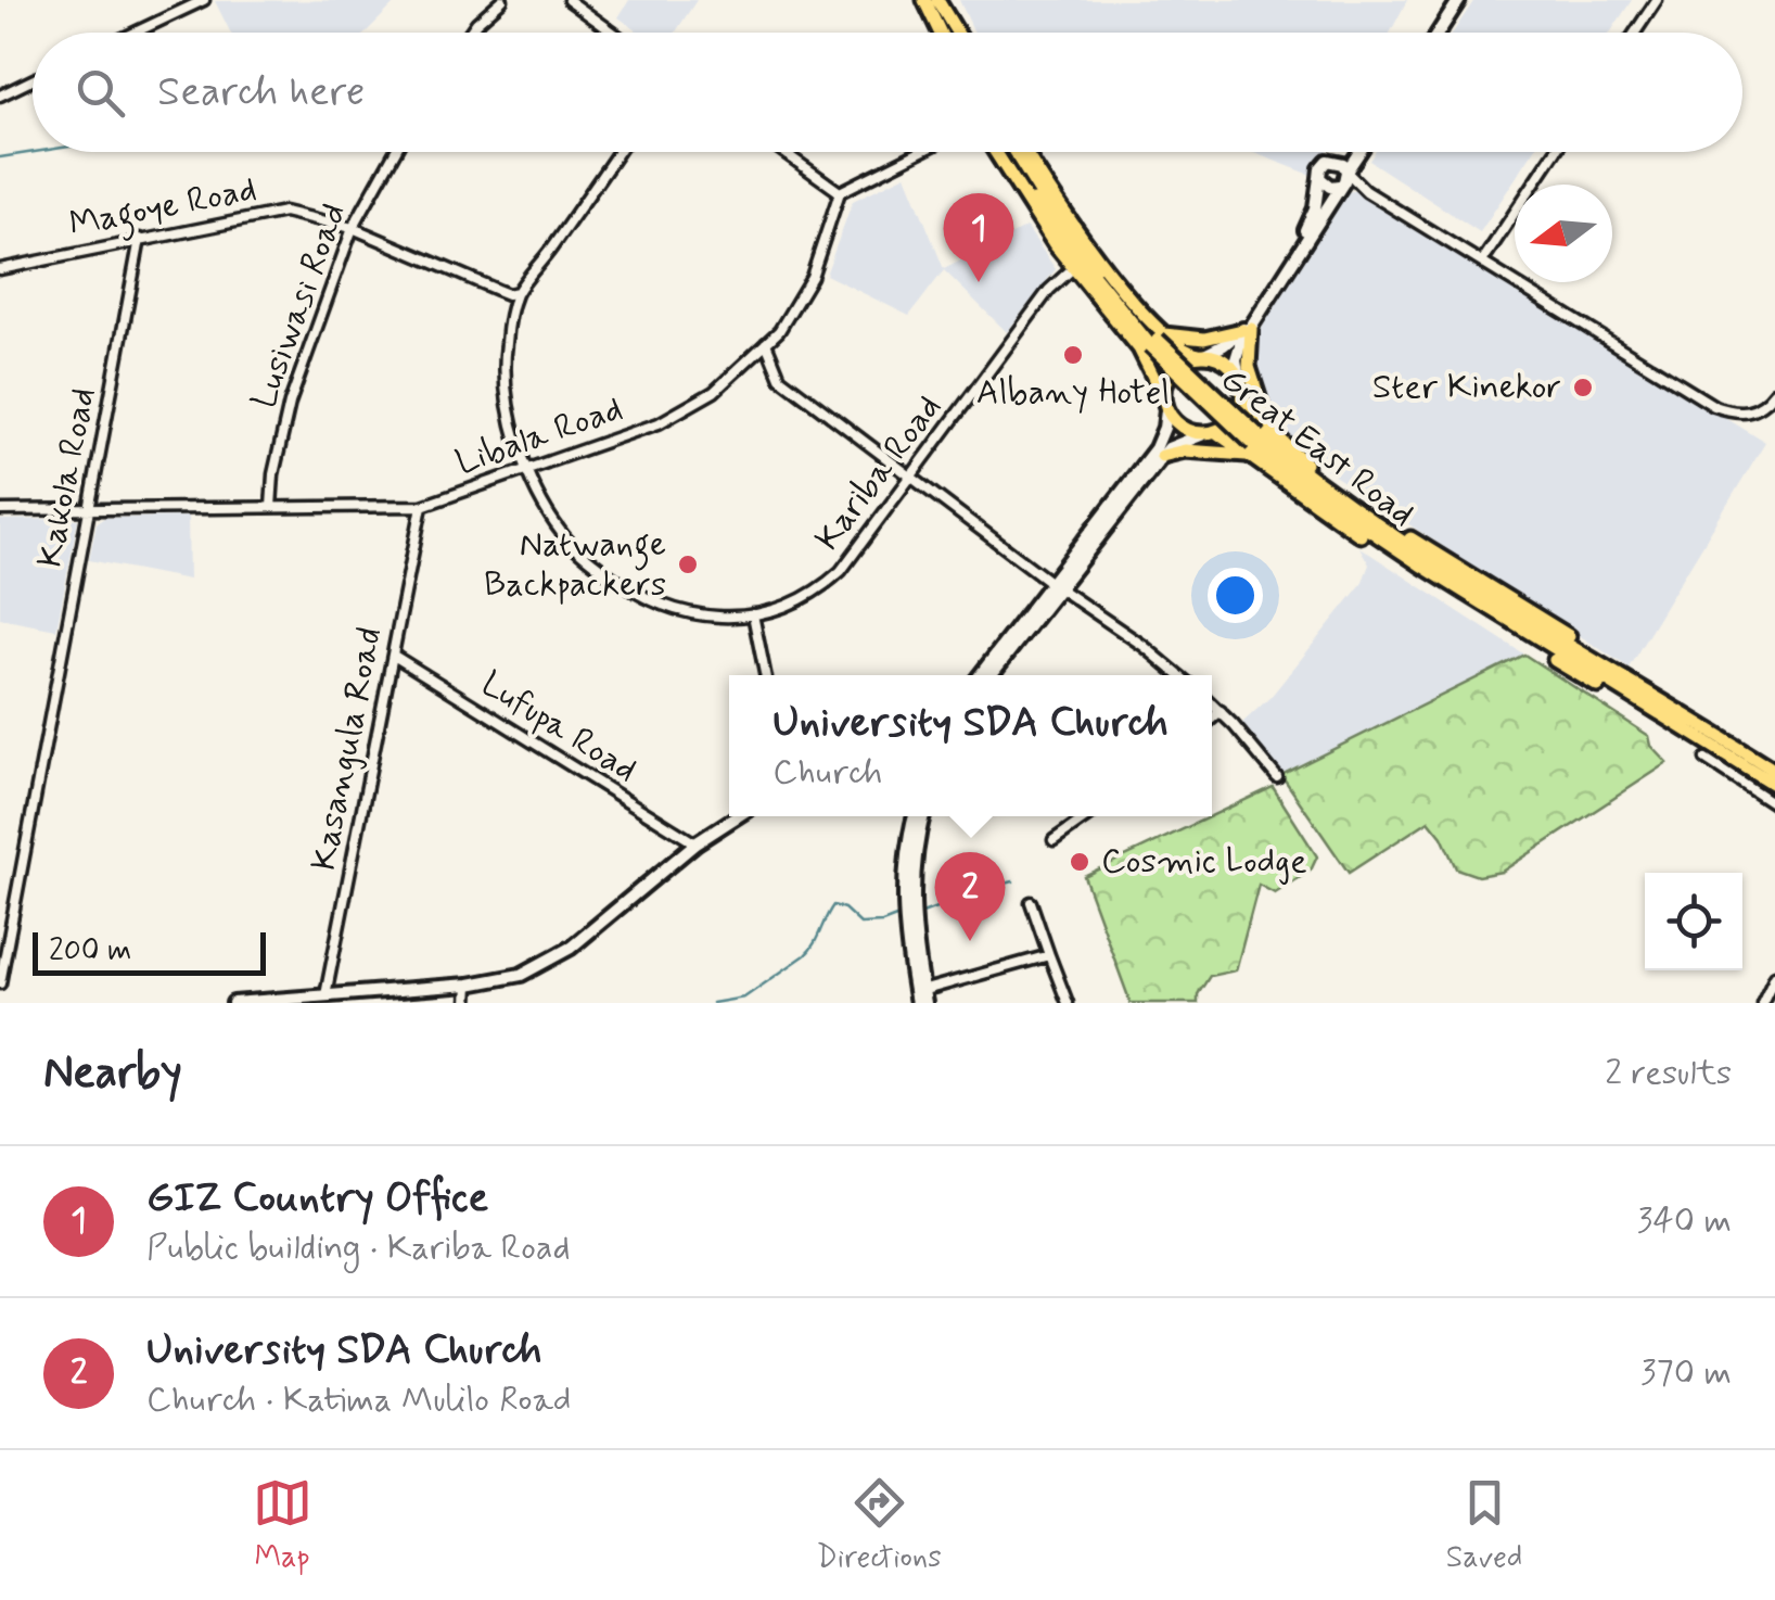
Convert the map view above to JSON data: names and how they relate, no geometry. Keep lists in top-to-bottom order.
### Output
{
  "streets": {
    "main road": ["Great East Road"],
    "street": [
      "Magoye Road",
      "Lusiwasi Road",
      "Libala Road",
      "Kariba Road",
      "Kakola Road",
      "Lufupa Road",
      "Kasangula Road"
    ]
  },
  "crossings": [
    ["Magoye Road", "Lusiwasi Road"],
    ["Magoye Road", "Kariba Road"],
    ["Magoye Road", "Kakola Road"],
    ["Lusiwasi Road", "Libala Road"],
    ["Libala Road", "Kariba Road"],
    ["Libala Road", "Kakola Road"],
    ["Libala Road", "Kasangula Road"],
    ["Great East Road", "Kariba Road"],
    ["Lufupa Road", "Kasangula Road"]
  ],
  "places": [
    "Albany Hotel",
    "Ster Kinekor",
    "Natwange Backpackers",
    "Cosmic Lodge"
  ],
  "scale_bar": "200 m",
  "north": "left",
  "page": {
    "search": "Search here",
    "pins": ["1", "2"],
    "popup": ["University SDA Church", "Church"],
    "scale": "200 m",
    "heading": ["Nearby", "2 results"],
    "list": [
      {
        "mark": "1",
        "name": "GIZ Country Office",
        "note": "Public building · Kariba Road",
        "value": "340 m"
      },
      {
        "mark": "2",
        "name": "University SDA Church",
        "note": "Church · Katima Mulilo Road",
        "value": "370 m"
      }
    ],
    "nav": ["Map", "Directions", "Saved"]
  }
}
